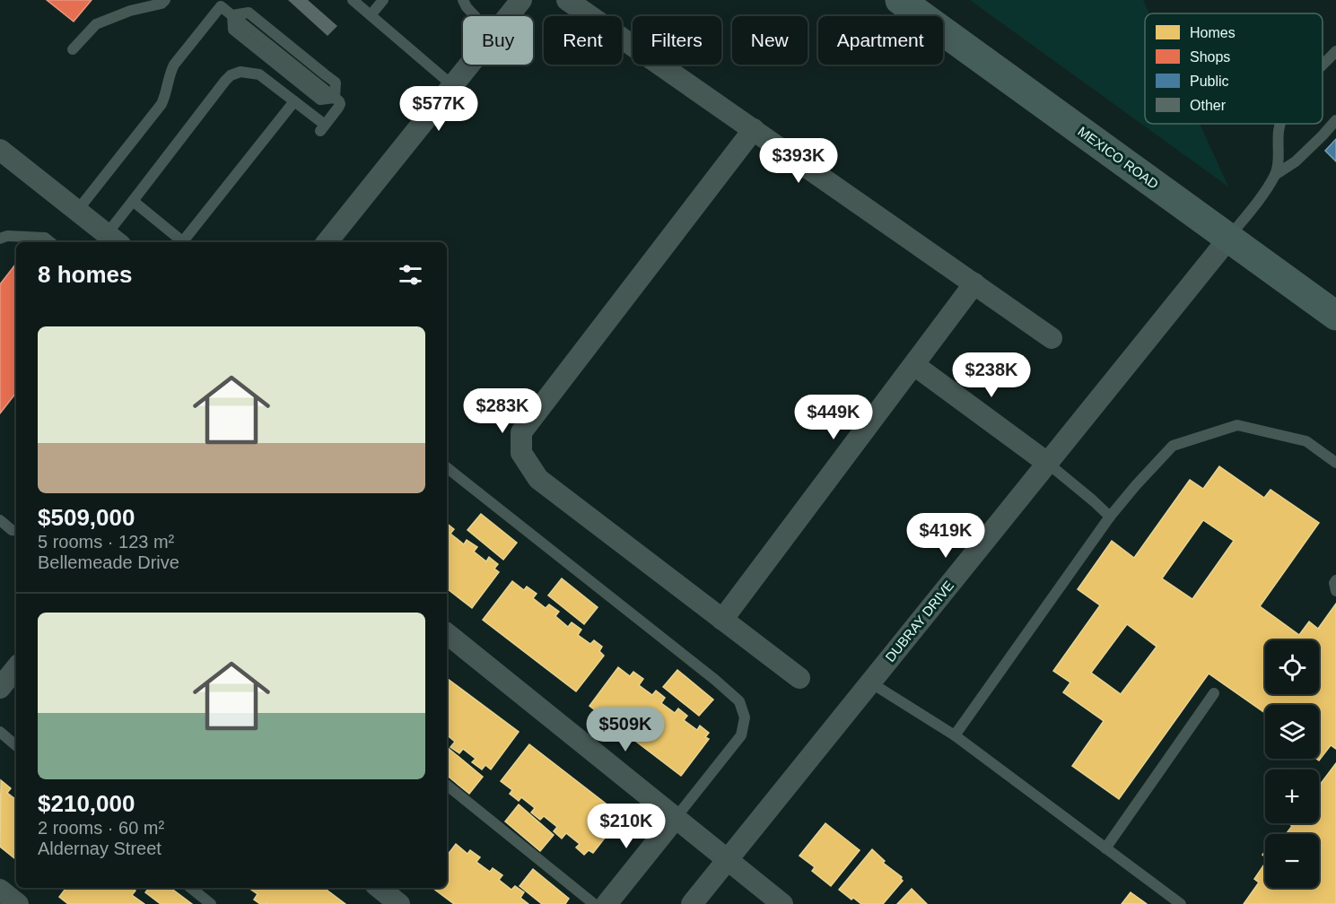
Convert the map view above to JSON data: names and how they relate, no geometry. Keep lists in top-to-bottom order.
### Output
{
  "streets": {
    "main road": ["MEXICO ROAD"],
    "street": ["DUBRAY DRIVE"]
  },
  "crossings": [
    ["MEXICO ROAD", "DUBRAY DRIVE"]
  ],
  "legend": [
    "Homes",
    "Shops",
    "Public",
    "Other"
  ],
  "page": {
    "chip": [
      "Buy",
      "Rent",
      "Filters",
      "New",
      "Apartment"
    ],
    "price": [
      "$577K",
      "$393K",
      "$238K",
      "$283K",
      "$449K",
      "$419K",
      "$509K",
      "$210K"
    ],
    "heading": "8 homes",
    "list": [
      {
        "name": "$509,000",
        "note": "5 rooms · 123 m² · Bellemeade Drive"
      },
      {
        "name": "$210,000",
        "note": "2 rooms · 60 m² · Aldernay Street"
      }
    ],
    "map_buttons": ["+", "−"]
  }
}
